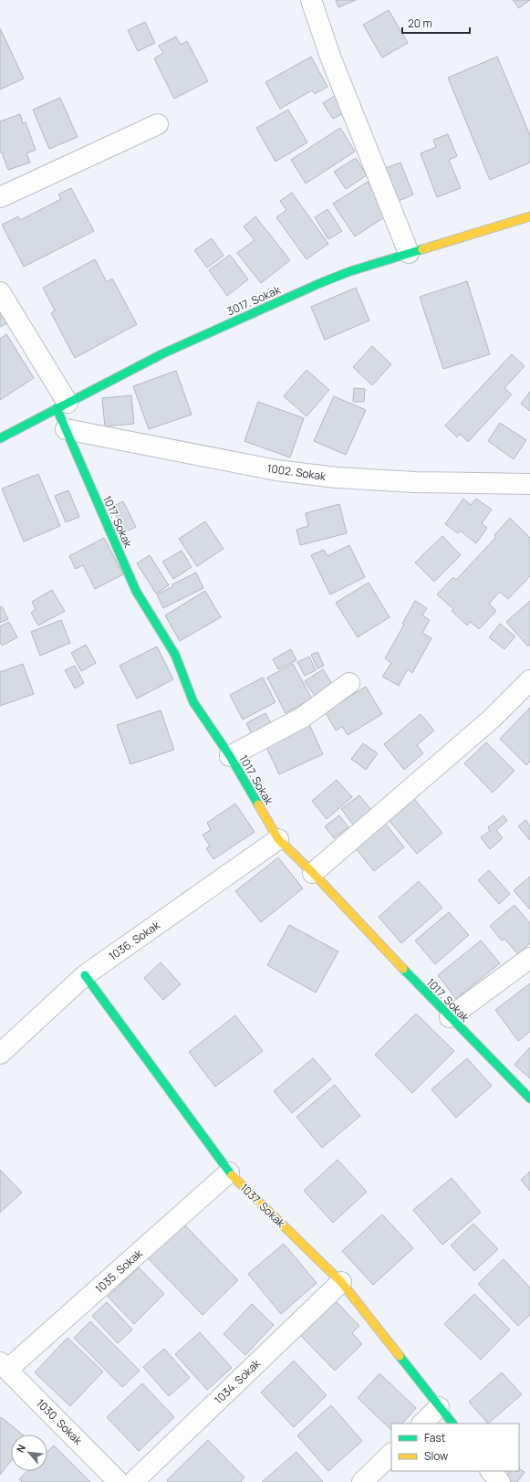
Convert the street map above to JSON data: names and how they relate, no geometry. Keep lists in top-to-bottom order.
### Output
{
  "streets": {
    "street": [
      "3017. Sokak",
      "1002. Sokak",
      "1017. Sokak",
      "1036. Sokak",
      "1037. Sokak",
      "1035. Sokak",
      "1034. Sokak",
      "1030. Sokak"
    ]
  },
  "crossings": [
    ["3017. Sokak", "1017. Sokak"],
    ["1002. Sokak", "1017. Sokak"],
    ["1017. Sokak", "1036. Sokak"],
    ["1036. Sokak", "1037. Sokak"],
    ["1037. Sokak", "1035. Sokak"],
    ["1037. Sokak", "1034. Sokak"],
    ["1035. Sokak", "1030. Sokak"]
  ],
  "legend": ["Fast", "Slow"],
  "scale_bar": "20 m",
  "north": "top left"
}
